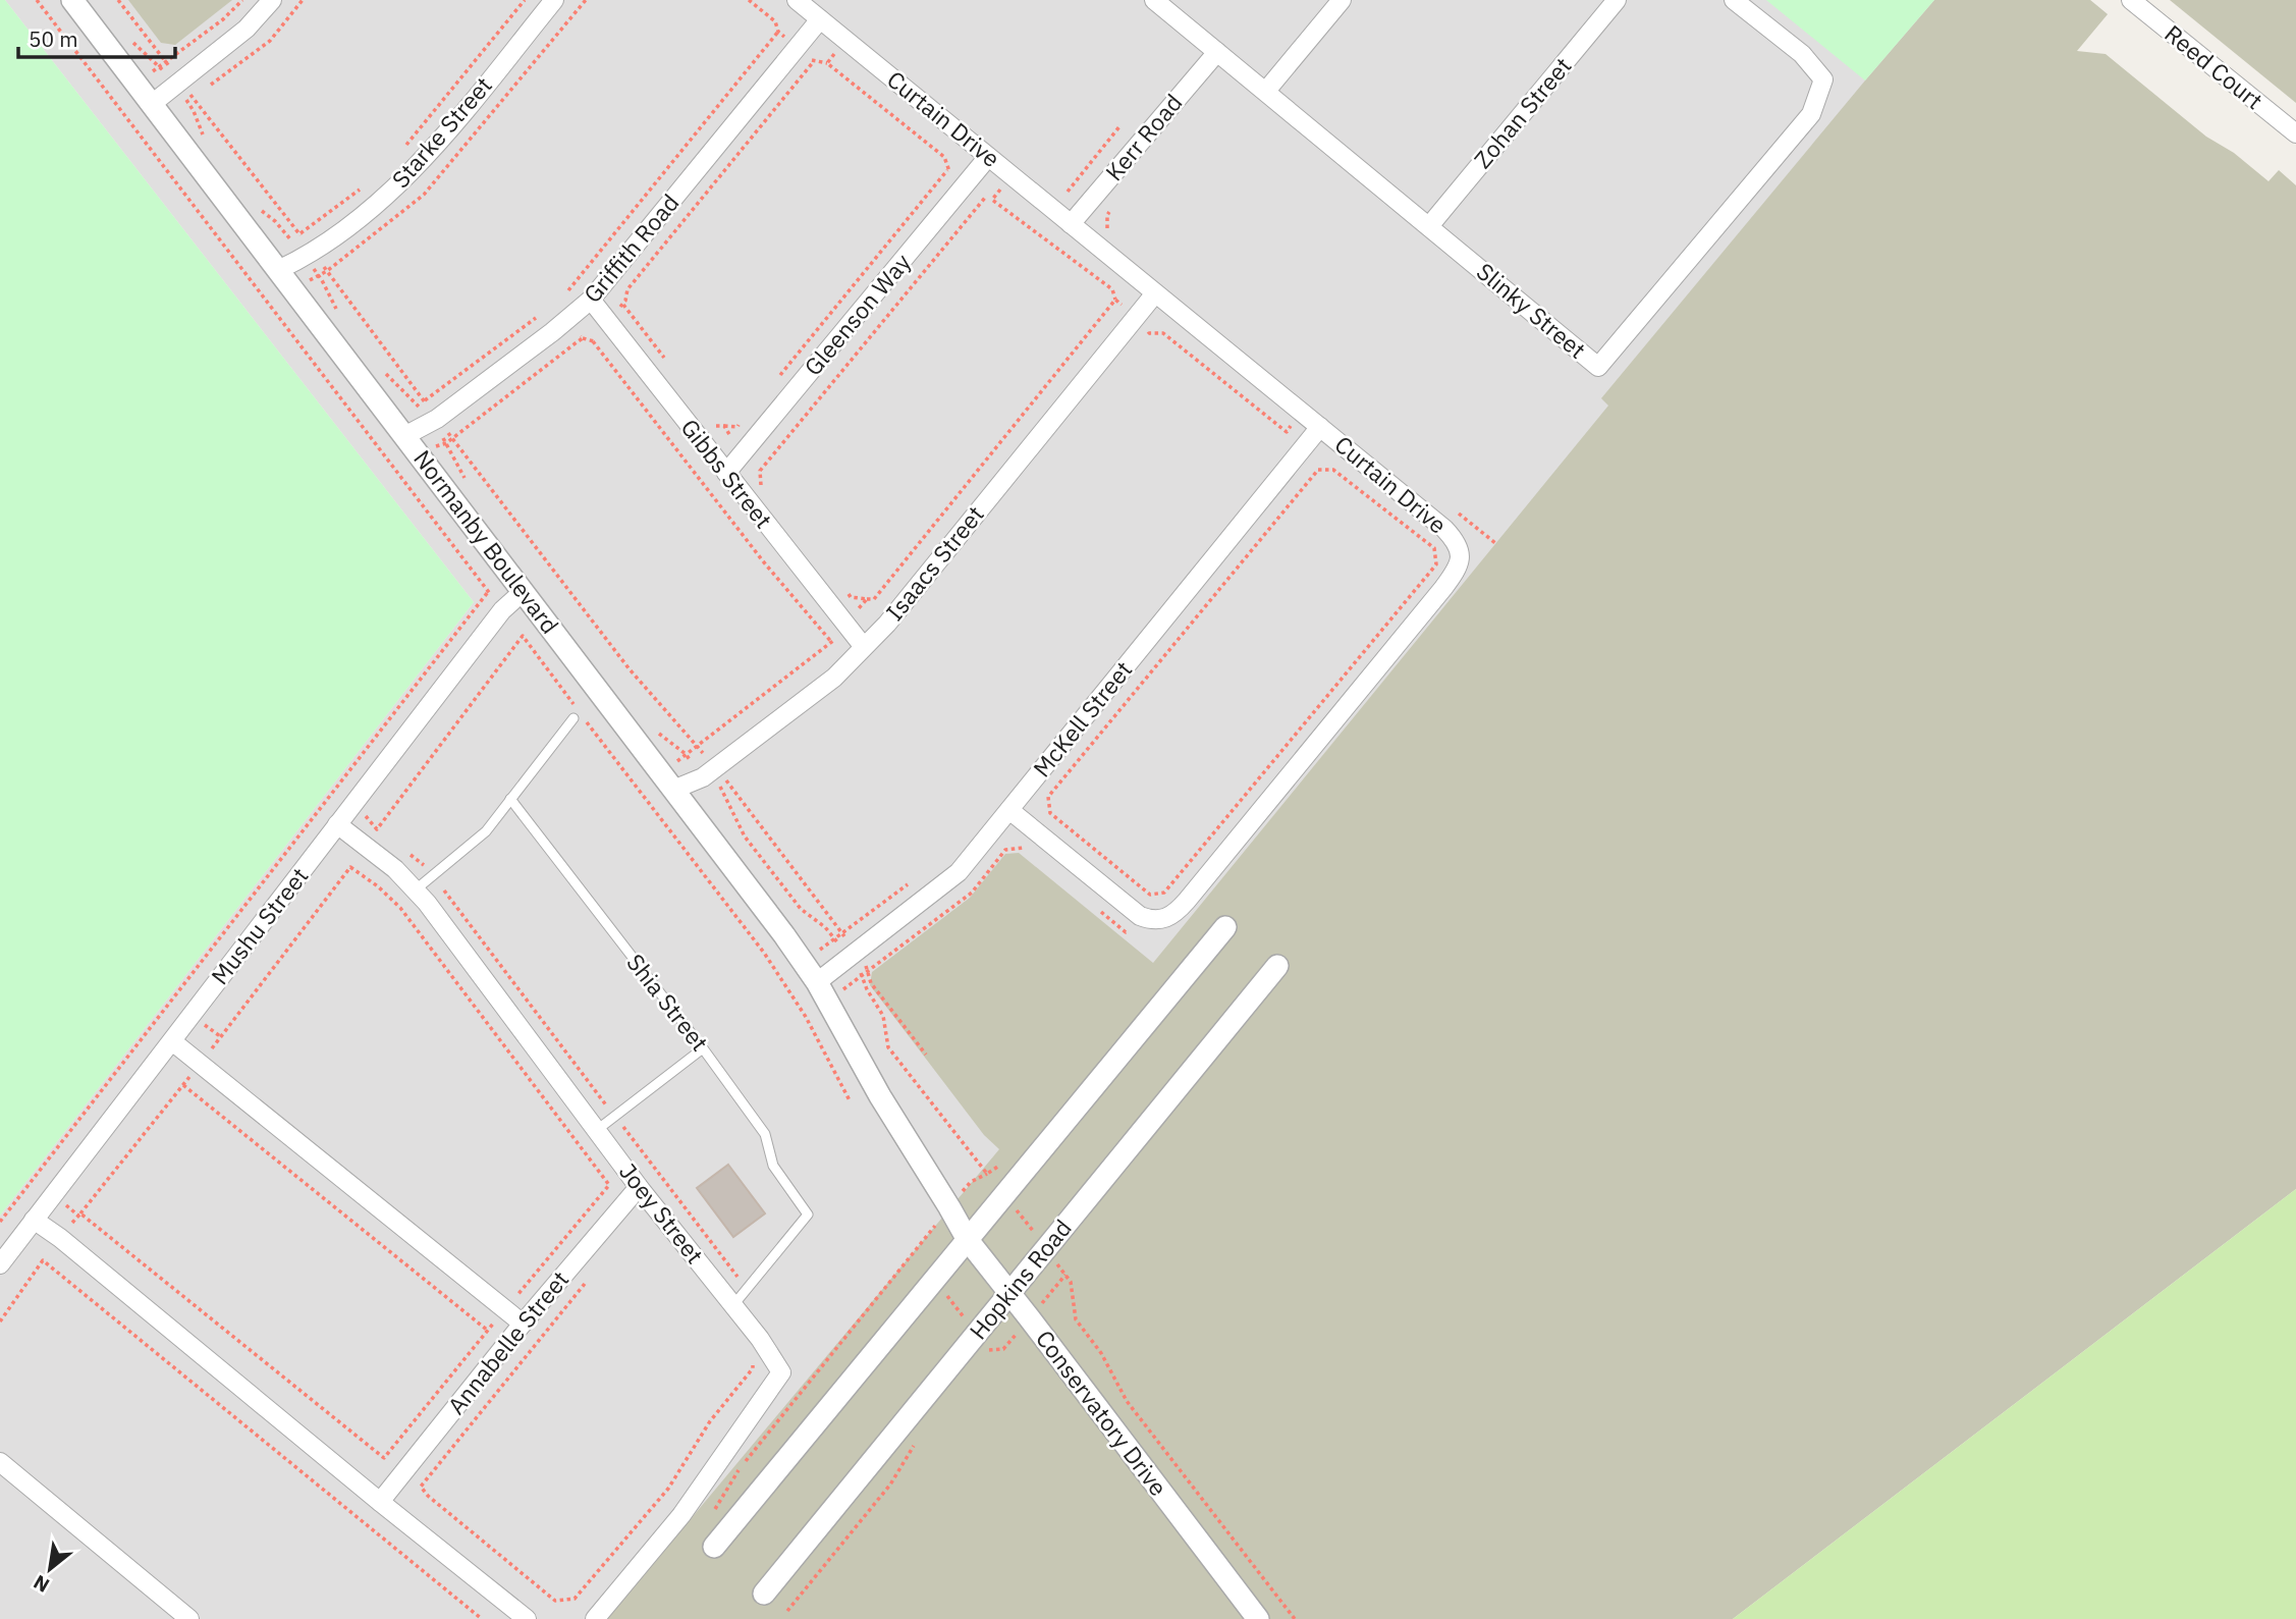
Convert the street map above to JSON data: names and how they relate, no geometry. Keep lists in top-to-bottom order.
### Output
{
  "streets": {
    "street": [
      "Reed Court",
      "Zohan Street",
      "Curtain Drive",
      "Starke Street",
      "Kerr Road",
      "Griffith Road",
      "Slinky Street",
      "Gleenson Way",
      "Gibbs Street",
      "Normanby Boulevard",
      "Isaacs Street",
      "McKell Street",
      "Mushu Street",
      "Joey Street",
      "Hopkins Road",
      "Annabelle Street",
      "Conservatory Drive"
    ],
    "lane": ["Shia Street"]
  },
  "crossings": [
    ["Zohan Street", "Slinky Street"],
    ["Curtain Drive", "Kerr Road"],
    ["Curtain Drive", "Griffith Road"],
    ["Curtain Drive", "Gleenson Way"],
    ["Curtain Drive", "Isaacs Street"],
    ["Curtain Drive", "McKell Street"],
    ["Starke Street", "Normanby Boulevard"],
    ["Kerr Road", "Slinky Street"],
    ["Griffith Road", "Gibbs Street"],
    ["Griffith Road", "Normanby Boulevard"],
    ["Gleenson Way", "Gibbs Street"],
    ["Gibbs Street", "Isaacs Street"],
    ["Normanby Boulevard", "Isaacs Street"],
    ["Normanby Boulevard", "McKell Street"],
    ["Normanby Boulevard", "Mushu Street"],
    ["Normanby Boulevard", "Conservatory Drive"],
    ["Mushu Street", "Joey Street"],
    ["Shia Street", "Joey Street"],
    ["Joey Street", "Annabelle Street"],
    ["Hopkins Road", "Conservatory Drive"]
  ],
  "scale_bar": "50 m",
  "north": "bottom left"
}
